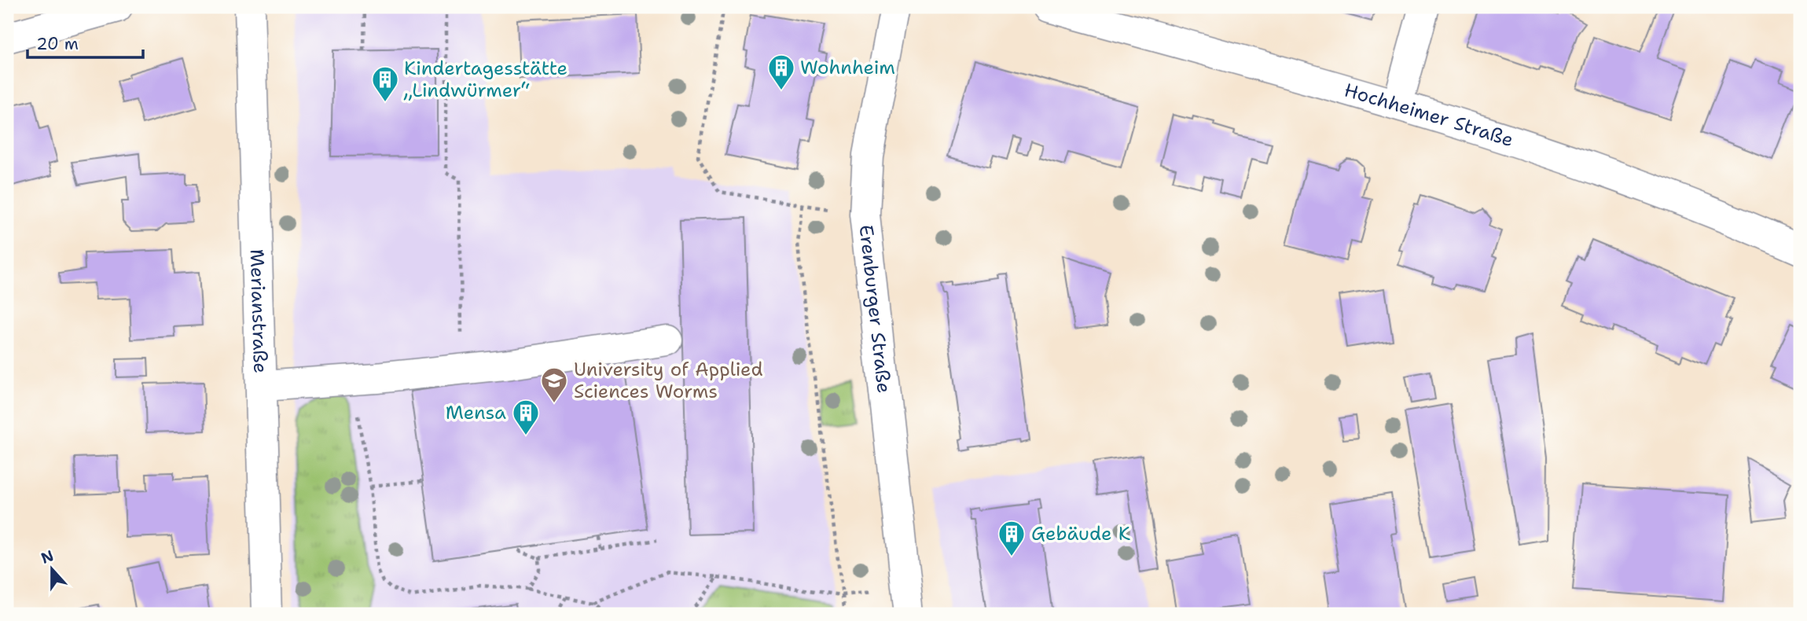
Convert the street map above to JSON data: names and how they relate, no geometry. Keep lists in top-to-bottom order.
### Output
{
  "streets": {
    "street": ["Hochheimer Straße", "Erenburger Straße", "Merianstraße"]
  },
  "places": {
    "building": [
      "Wohnheim",
      "Kindertagesstätte „Lindwürmer“",
      "Mensa",
      "Gebäude K"
    ],
    "school or university": ["University of Applied Sciences Worms"]
  },
  "scale_bar": "20 m",
  "north": "top"
}
